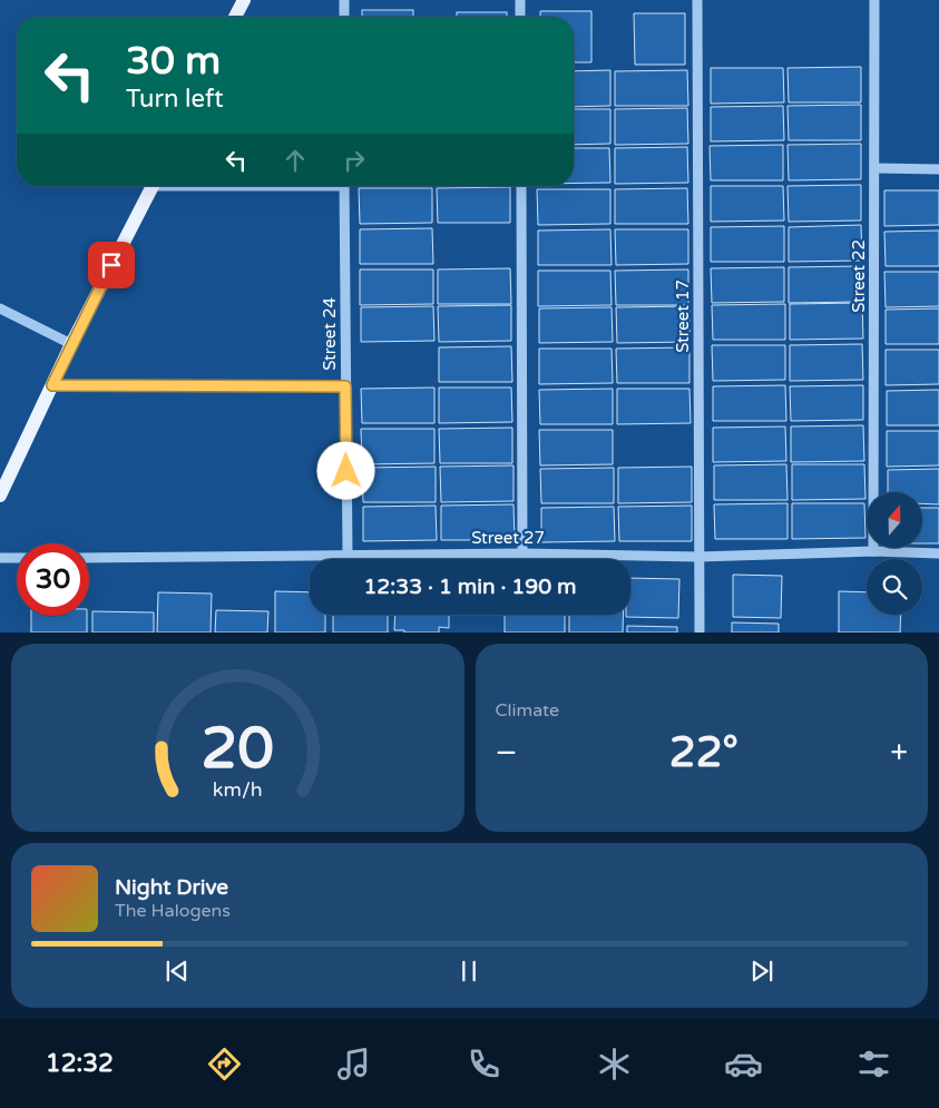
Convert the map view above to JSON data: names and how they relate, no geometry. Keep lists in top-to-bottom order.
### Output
{
  "streets": {
    "street": [
      "Street 22",
      "Street 17",
      "Street 24",
      "Street 27"
    ]
  },
  "crossings": [
    ["Street 22", "Street 27"],
    ["Street 17", "Street 27"],
    ["Street 24", "Street 27"]
  ],
  "north": "top",
  "page": {
    "turn": ["30 m", "Turn left"],
    "limit": "30",
    "trip": "12:33 · 1 min · 190 m",
    "tile": "Climate",
    "heat": ["−", "22°", "+"],
    "song": ["Night Drive", "The Halogens"],
    "tabs": "12:32",
    "gauge": ["20", "km/h"]
  }
}
